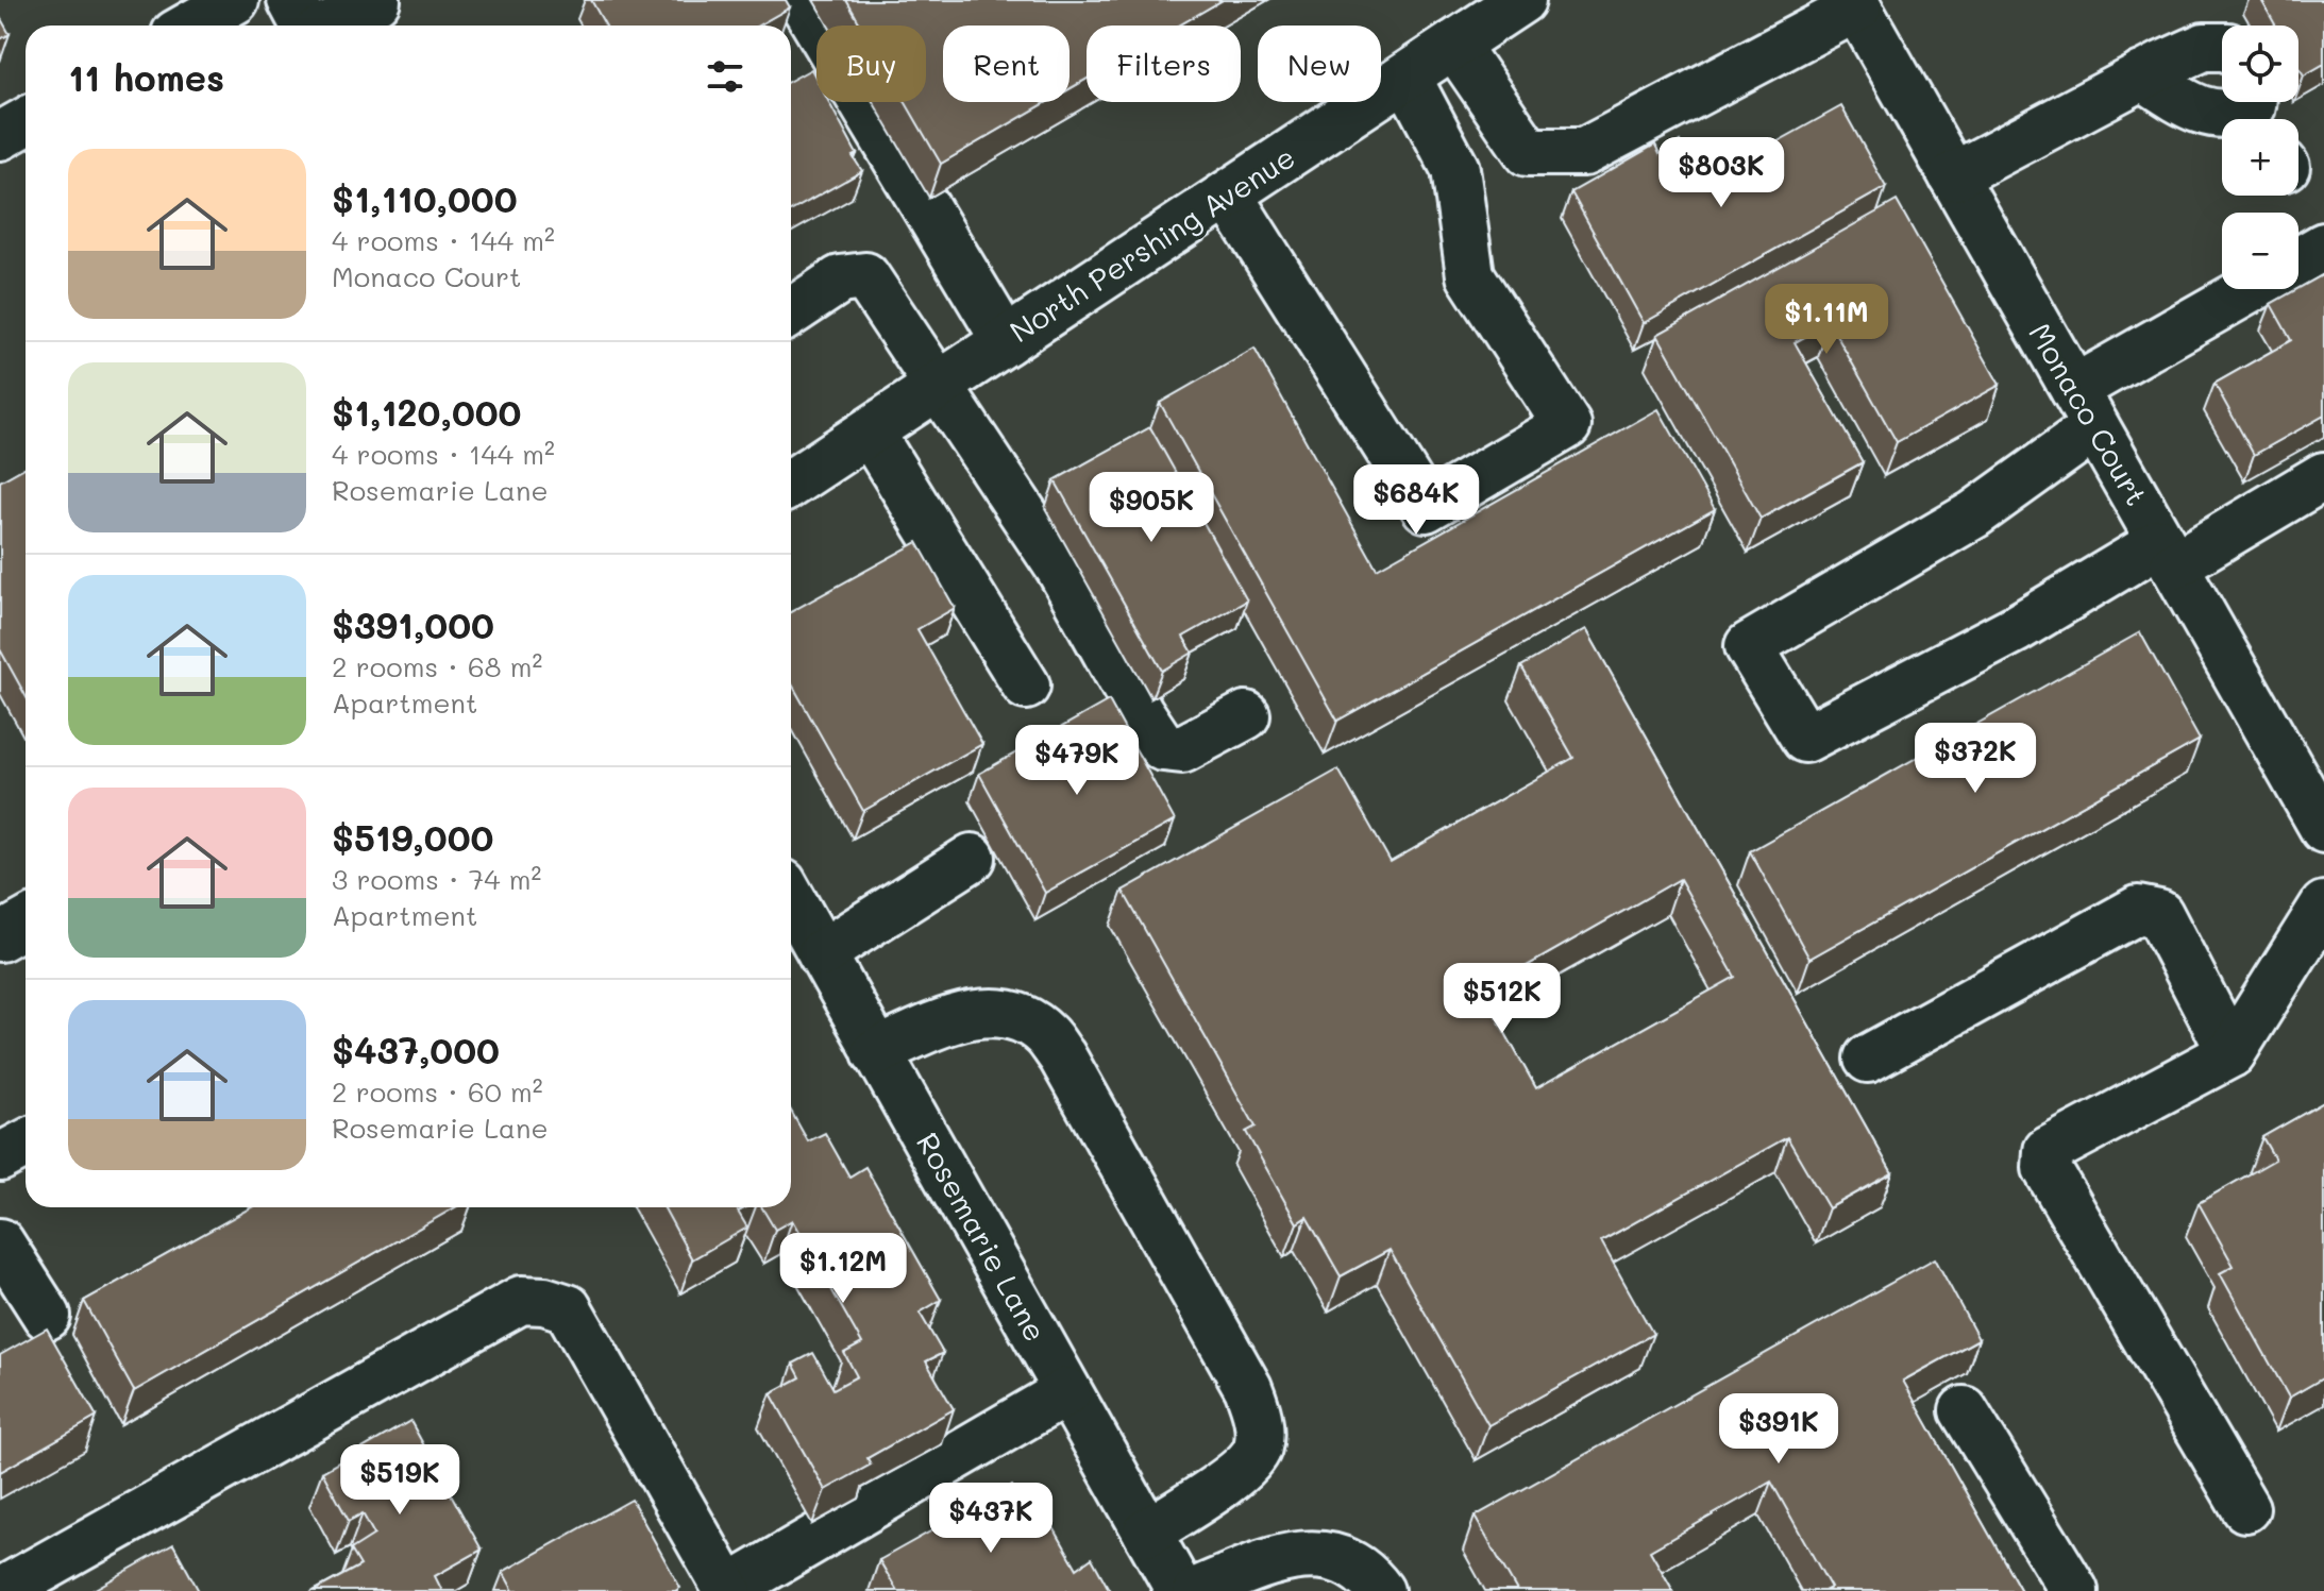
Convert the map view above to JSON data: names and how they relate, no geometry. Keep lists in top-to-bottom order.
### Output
{
  "streets": {
    "street": ["North Pershing Avenue", "Monaco Court", "Rosemarie Lane"]
  },
  "page": {
    "map_buttons": ["+", "−"],
    "chip": [
      "Buy",
      "Rent",
      "Filters",
      "New"
    ],
    "heading": "11 homes",
    "list": [
      {
        "name": "$1,110,000",
        "note": "4 rooms · 144 m² · Monaco Court"
      },
      {
        "name": "$1,120,000",
        "note": "4 rooms · 144 m² · Rosemarie Lane"
      },
      {
        "name": "$391,000",
        "note": "2 rooms · 68 m² · Apartment"
      },
      {
        "name": "$519,000",
        "note": "3 rooms · 74 m² · Apartment"
      },
      {
        "name": "$437,000",
        "note": "2 rooms · 60 m² · Rosemarie Lane"
      }
    ],
    "price": [
      "$803K",
      "$1.11M",
      "$684K",
      "$905K",
      "$372K",
      "$479K",
      "$512K",
      "$1.12M",
      "$391K",
      "$519K",
      "$437K"
    ]
  }
}
